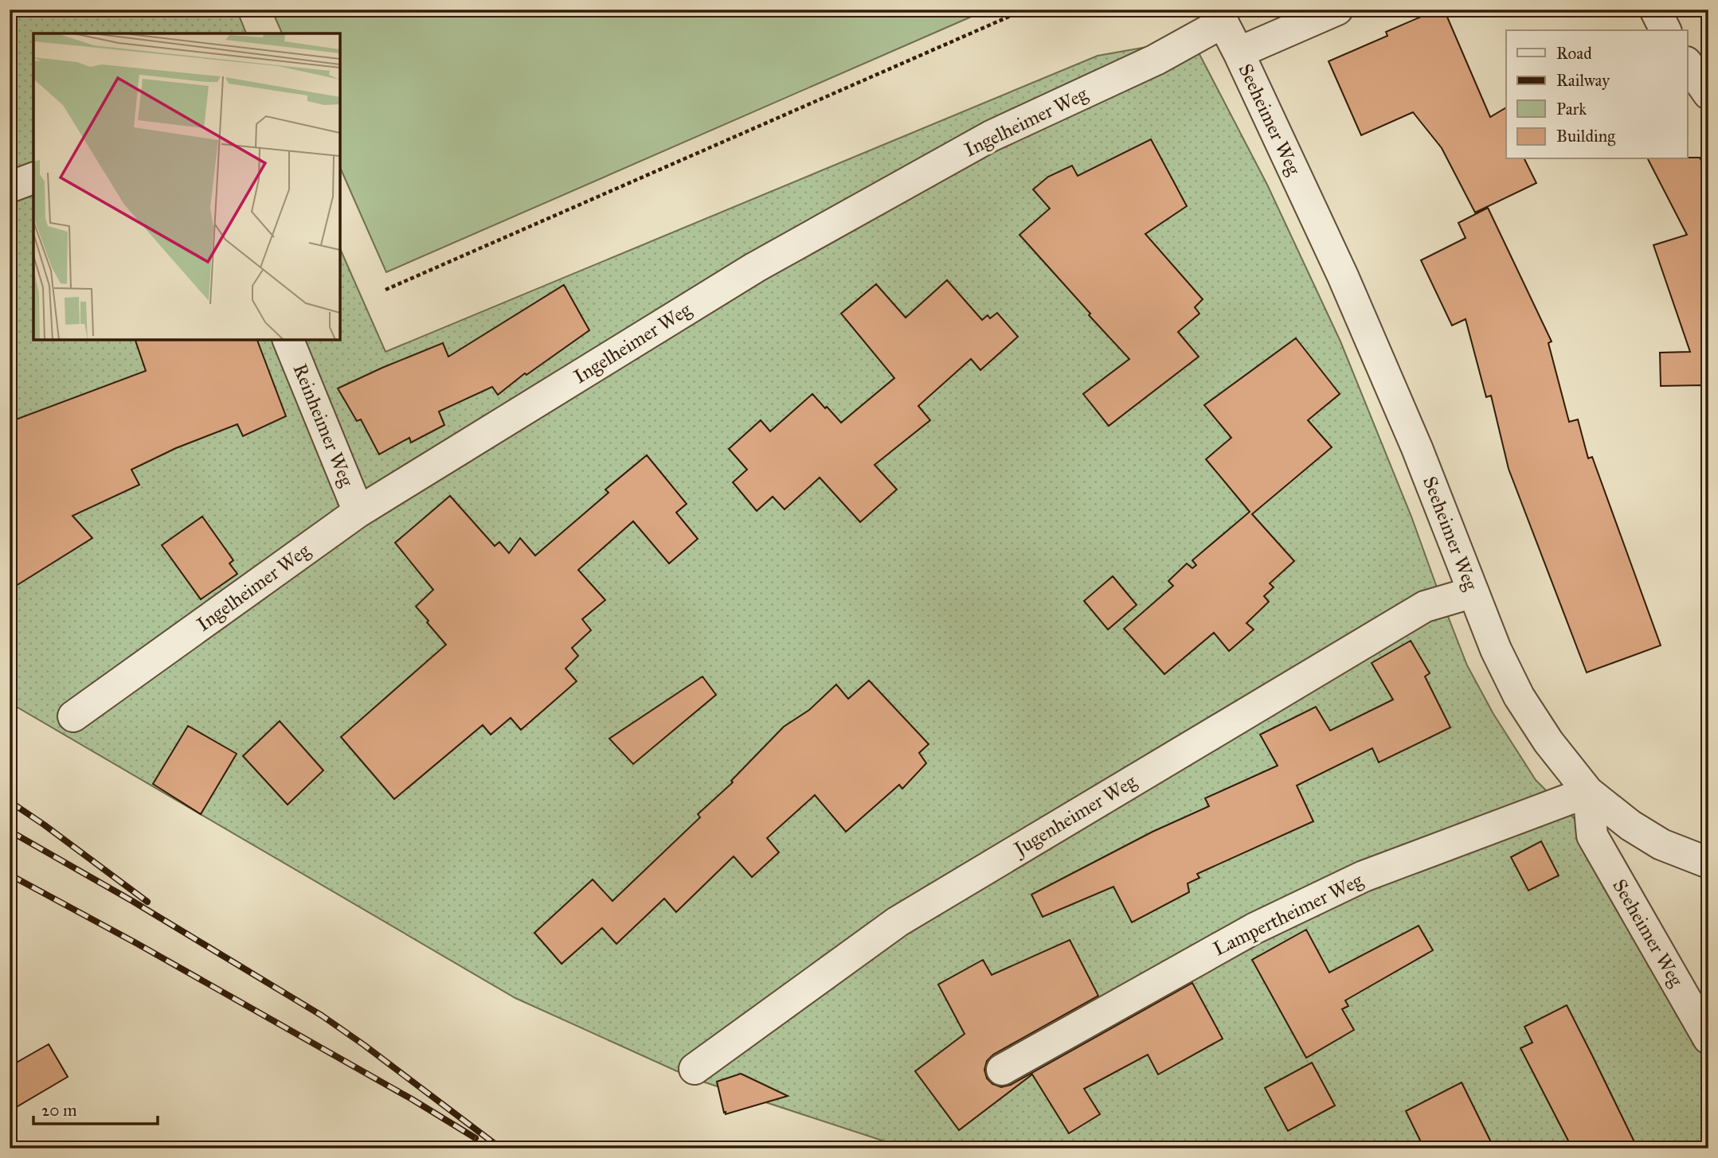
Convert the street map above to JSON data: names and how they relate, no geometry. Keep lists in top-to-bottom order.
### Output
{
  "streets": {
    "street": [
      "Seeheimer Weg",
      "Ingelheimer Weg",
      "Reinheimer Weg",
      "Jugenheimer Weg",
      "Lampertheimer Weg"
    ]
  },
  "crossings": [
    ["Seeheimer Weg", "Ingelheimer Weg"],
    ["Seeheimer Weg", "Jugenheimer Weg"],
    ["Seeheimer Weg", "Lampertheimer Weg"],
    ["Ingelheimer Weg", "Reinheimer Weg"]
  ],
  "legend": [
    "Road",
    "Railway",
    "Park",
    "Building"
  ],
  "scale_bar": "20 m"
}
